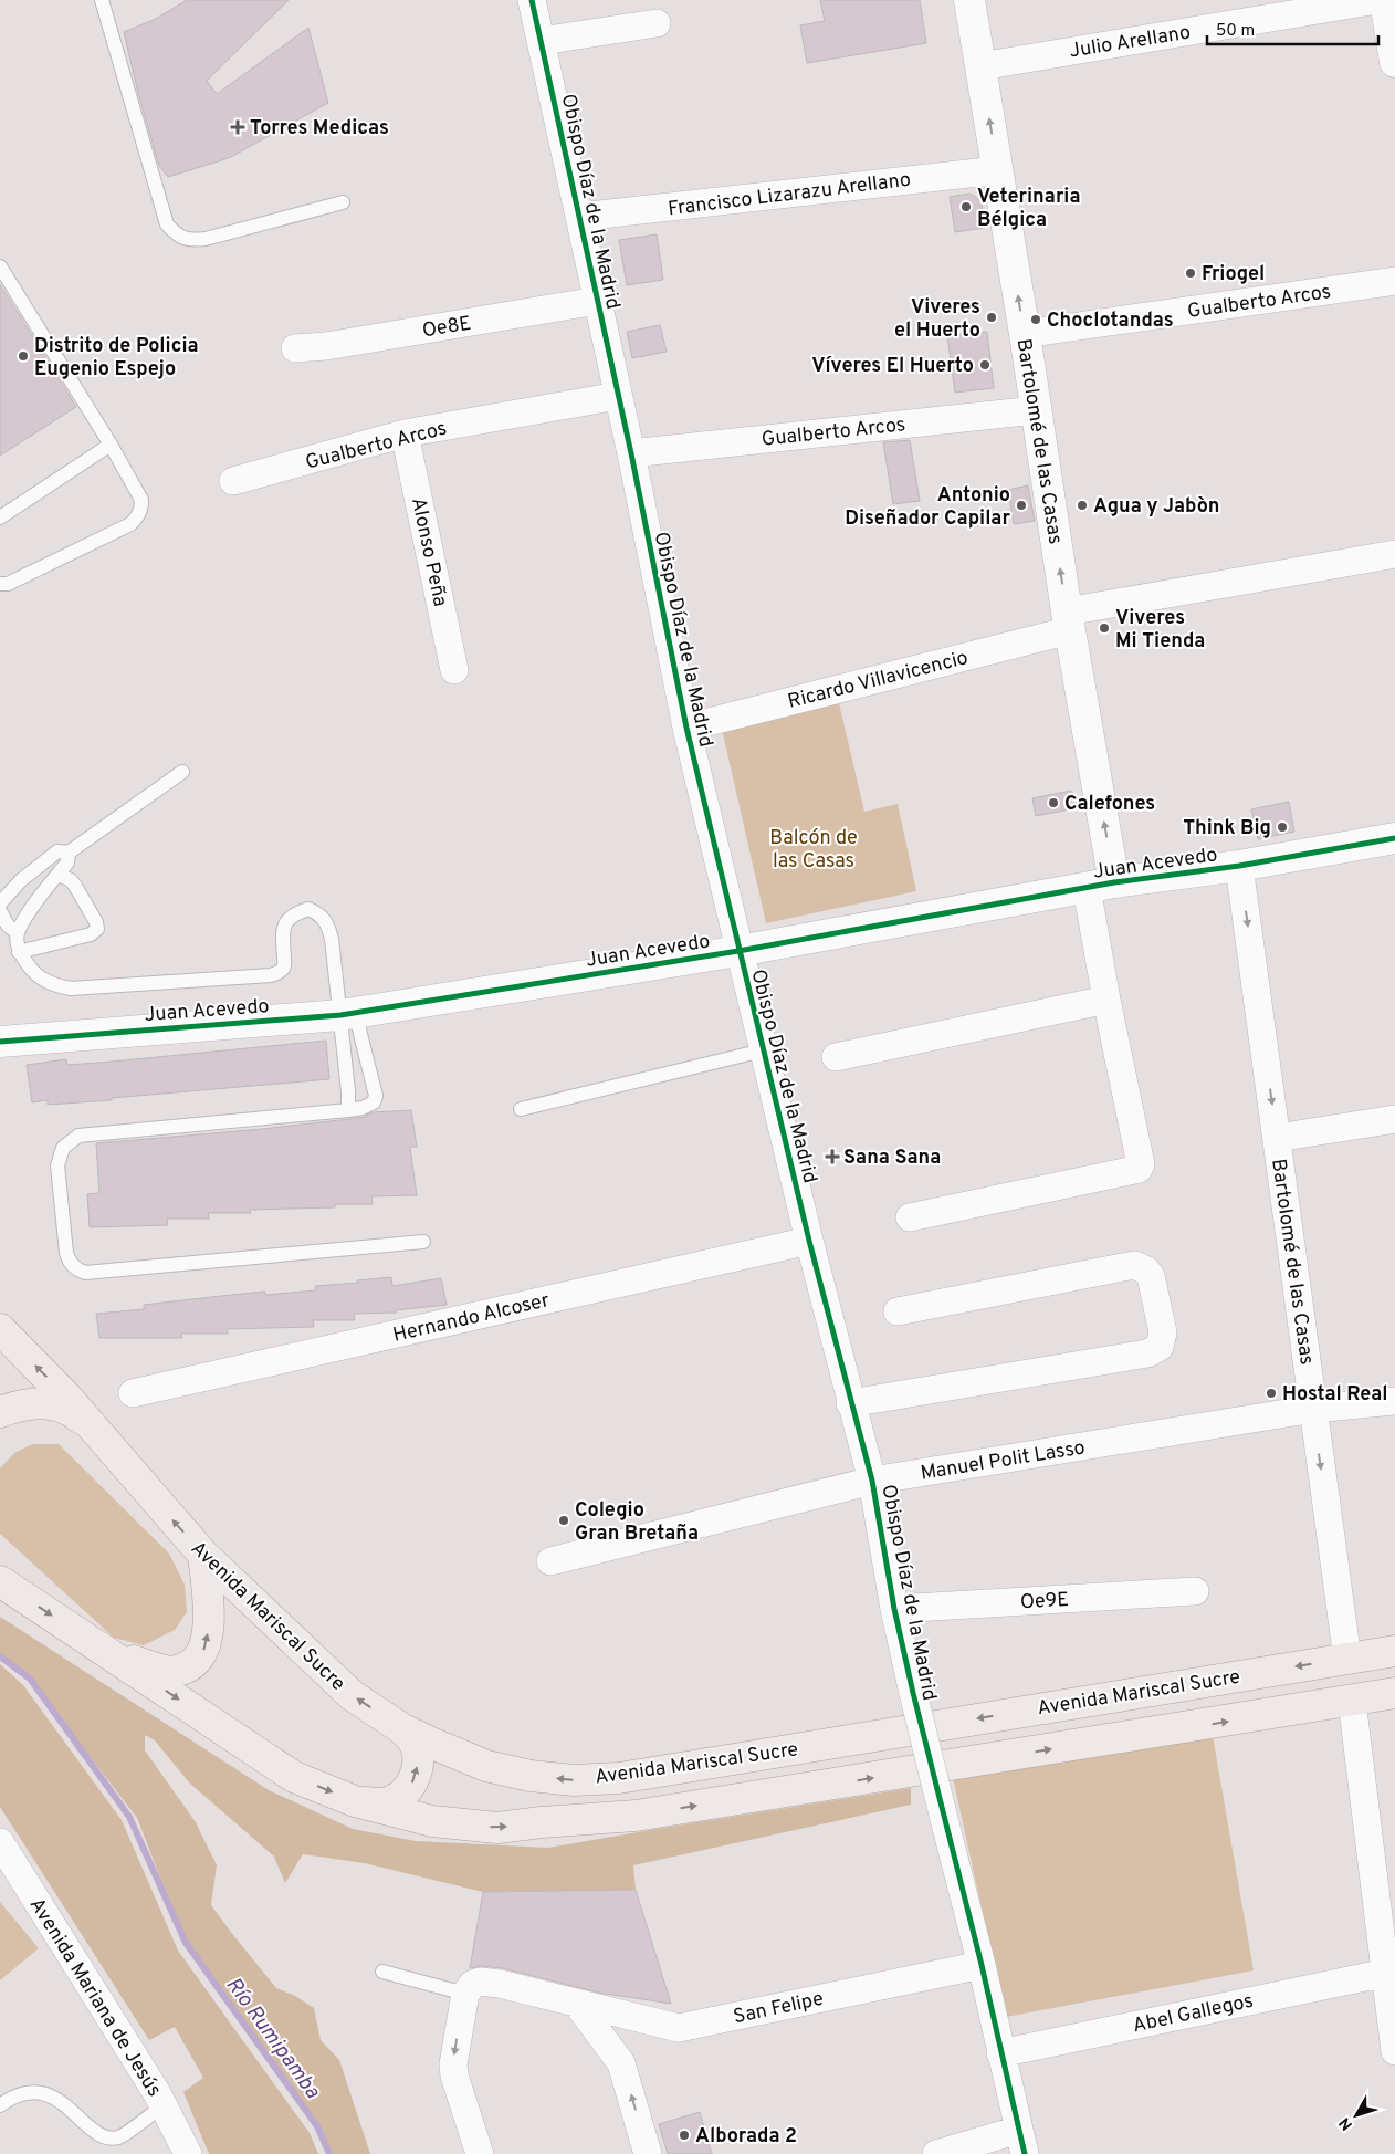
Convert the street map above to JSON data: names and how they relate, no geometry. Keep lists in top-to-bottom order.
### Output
{
  "streets": {
    "main road": ["Avenida Mariscal Sucre"],
    "street": [
      "Julio Arellano",
      "Francisco Lizarazu Arellano",
      "Obispo Díaz de la Madrid",
      "Gualberto Arcos",
      "Oe8E",
      "Bartolomé de las Casas",
      "Alonso Peña",
      "Ricardo Villavicencio",
      "Juan Acevedo",
      "Hernando Alcoser",
      "Manuel Polit Lasso",
      "Oe9E",
      "Avenida Mariana de Jesús",
      "San Felipe",
      "Abel Gallegos"
    ]
  },
  "crossings": [
    ["Julio Arellano", "Bartolomé de las Casas"],
    ["Francisco Lizarazu Arellano", "Obispo Díaz de la Madrid"],
    ["Francisco Lizarazu Arellano", "Bartolomé de las Casas"],
    ["Obispo Díaz de la Madrid", "Gualberto Arcos"],
    ["Obispo Díaz de la Madrid", "Oe8E"],
    ["Obispo Díaz de la Madrid", "Ricardo Villavicencio"],
    ["Obispo Díaz de la Madrid", "Juan Acevedo"],
    ["Obispo Díaz de la Madrid", "Hernando Alcoser"],
    ["Obispo Díaz de la Madrid", "Manuel Polit Lasso"],
    ["Obispo Díaz de la Madrid", "Oe9E"],
    ["Obispo Díaz de la Madrid", "San Felipe"],
    ["Obispo Díaz de la Madrid", "Abel Gallegos"],
    ["Gualberto Arcos", "Bartolomé de las Casas"],
    ["Gualberto Arcos", "Alonso Peña"],
    ["Bartolomé de las Casas", "Ricardo Villavicencio"],
    ["Bartolomé de las Casas", "Juan Acevedo"],
    ["Bartolomé de las Casas", "Manuel Polit Lasso"],
    ["Bartolomé de las Casas", "Avenida Mariscal Sucre"]
  ],
  "water": ["Río Rumipamba"],
  "parks": ["Balcón de las Casas"],
  "places": {
    "health": ["Torres Medicas", "Sana Sana"],
    "other": [
      "Veterinaria Bélgica",
      "Friogel",
      "Viveres el Huerto",
      "Choclotandas",
      "Distrito de Policia Eugenio Espejo",
      "Víveres El Huerto",
      "Antonio Diseñador Capilar",
      "Agua y Jabòn",
      "Viveres Mi Tienda",
      "Calefones",
      "Think Big",
      "Hostal Real",
      "Colegio Gran Bretaña",
      "Alborada 2"
    ]
  },
  "scale_bar": "50 m",
  "north": "bottom left"
}
